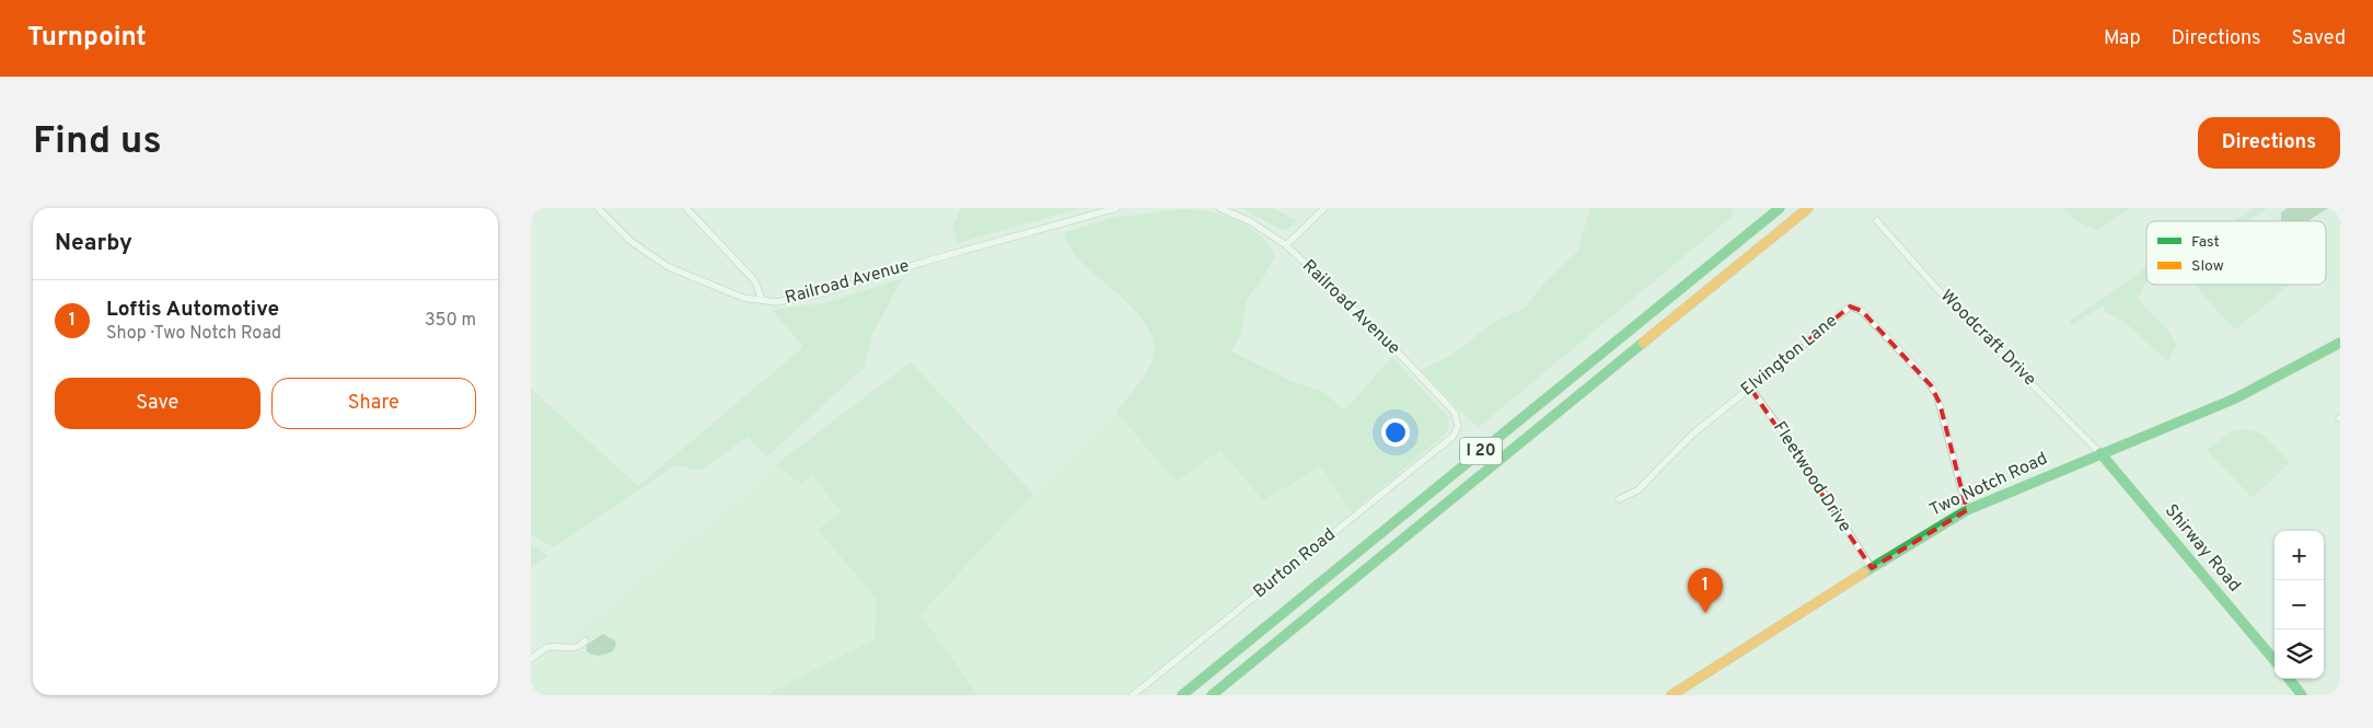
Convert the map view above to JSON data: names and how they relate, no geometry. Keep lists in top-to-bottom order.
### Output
{
  "streets": {
    "main road": ["I 20", "Two Notch Road", "Shirway Road"],
    "street": [
      "Railroad Avenue",
      "Woodcraft Drive",
      "Elvington Lane",
      "Fleetwood Drive",
      "Burton Road"
    ]
  },
  "crossings": [
    ["Railroad Avenue", "Burton Road"],
    ["Woodcraft Drive", "Two Notch Road"],
    ["Woodcraft Drive", "Shirway Road"],
    ["Elvington Lane", "Fleetwood Drive"],
    ["Elvington Lane", "Two Notch Road"],
    ["Fleetwood Drive", "Two Notch Road"],
    ["Two Notch Road", "Shirway Road"]
  ],
  "legend": ["Fast", "Slow"],
  "page": {
    "header": "Turnpoint",
    "nav": ["Map", "Directions", "Saved"],
    "buttons": [
      "Directions",
      ["Save", "Share"]
    ],
    "title": "Find us",
    "heading": "Nearby",
    "list": [
      {
        "mark": "1",
        "name": "Loftis Automotive",
        "note": "Shop · Two Notch Road",
        "value": "350 m"
      }
    ],
    "map_buttons": ["+", "−"],
    "pins": "1"
  }
}
